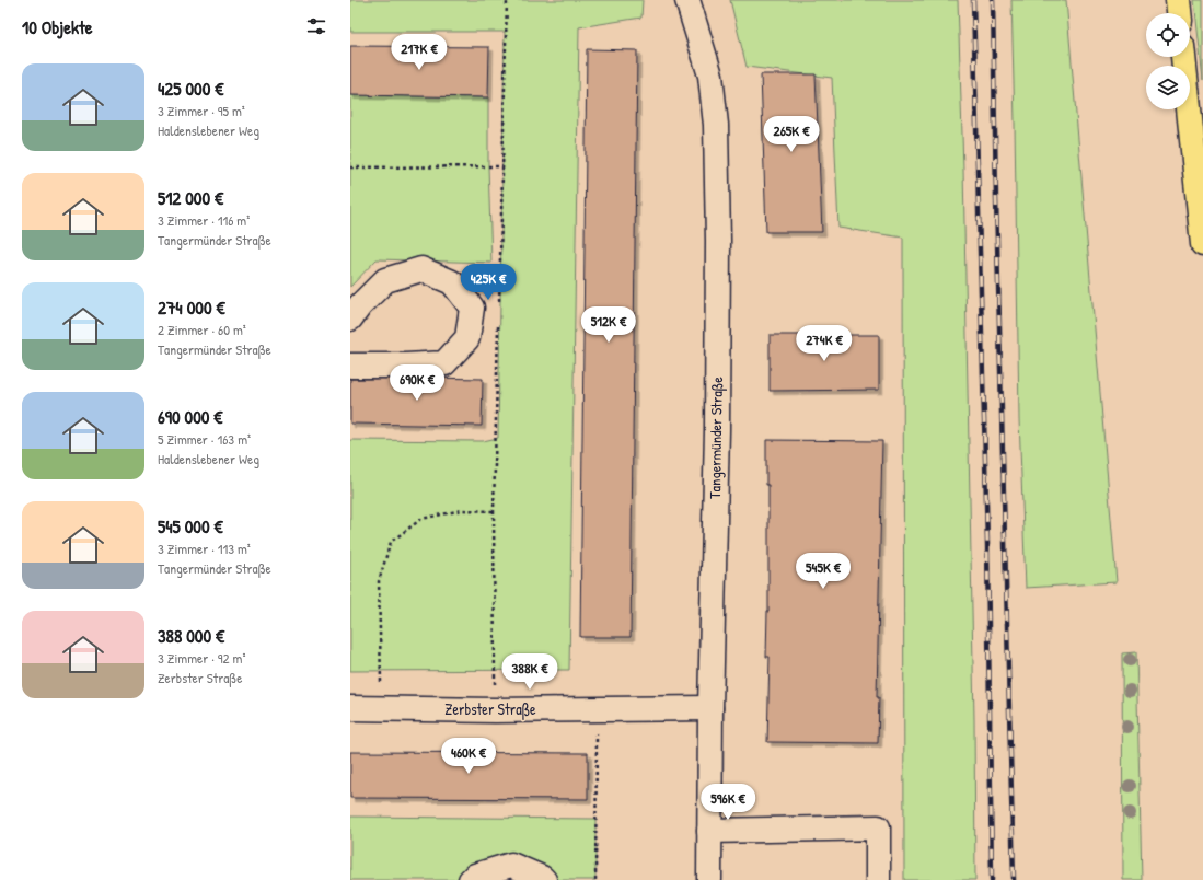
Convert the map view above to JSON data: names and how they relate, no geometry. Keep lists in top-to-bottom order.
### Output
{
  "streets": {
    "street": ["Tangermünder Straße", "Zerbster Straße"]
  },
  "crossings": [
    ["Tangermünder Straße", "Zerbster Straße"]
  ],
  "page": {
    "heading": "10 Objekte",
    "price": [
      "217K €",
      "265K €",
      "425K €",
      "512K €",
      "274K €",
      "690K €",
      "545K €",
      "388K €",
      "460K €",
      "596K €"
    ],
    "list": [
      {
        "name": "425 000 €",
        "note": "3 Zimmer · 95 m² · Haldenslebener Weg"
      },
      {
        "name": "512 000 €",
        "note": "3 Zimmer · 116 m² · Tangermünder Straße"
      },
      {
        "name": "274 000 €",
        "note": "2 Zimmer · 60 m² · Tangermünder Straße"
      },
      {
        "name": "690 000 €",
        "note": "5 Zimmer · 163 m² · Haldenslebener Weg"
      },
      {
        "name": "545 000 €",
        "note": "3 Zimmer · 113 m² · Tangermünder Straße"
      },
      {
        "name": "388 000 €",
        "note": "3 Zimmer · 92 m² · Zerbster Straße"
      }
    ]
  }
}
